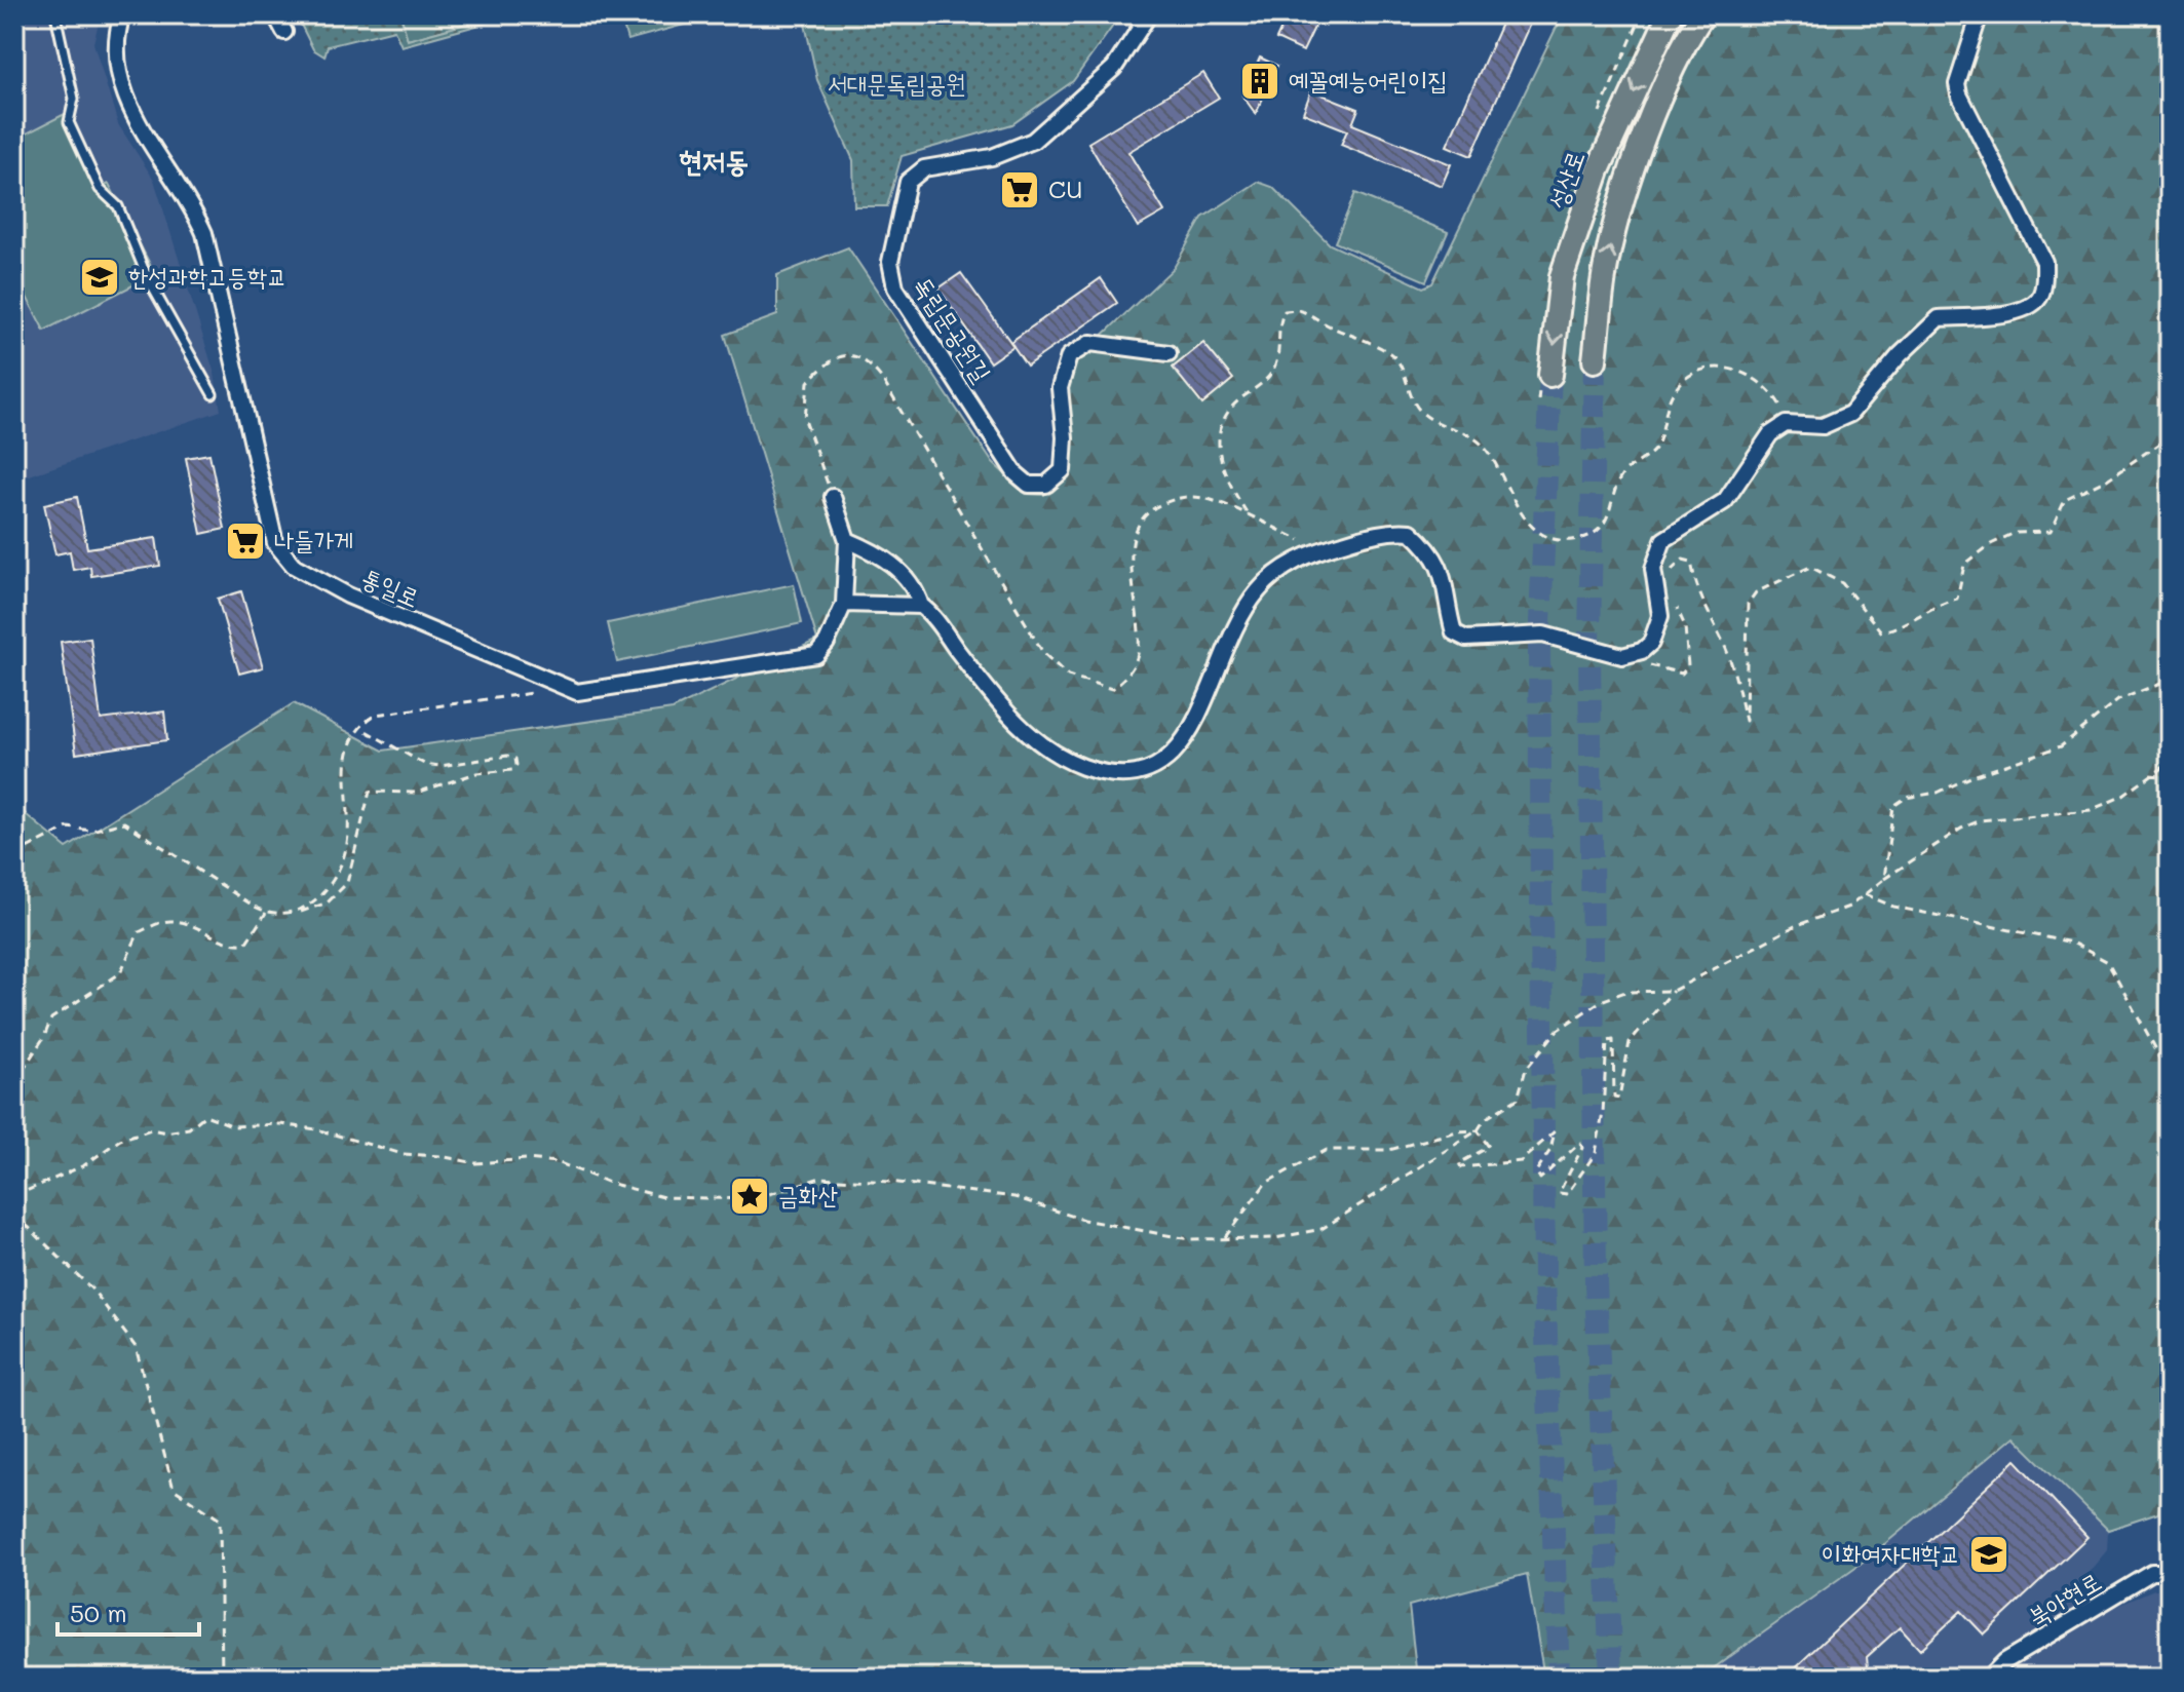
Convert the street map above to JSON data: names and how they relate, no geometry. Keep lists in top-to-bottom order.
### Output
{
  "streets": {
    "main road": ["성산로"],
    "street": ["독립문공원길", "통일로", "북아현로"]
  },
  "districts": ["현저동"],
  "parks": ["서대문독립공원"],
  "places": {
    "building": ["예꼴예능어린이집"],
    "supermarket": ["CU", "나들가게"],
    "school or university": ["한성과학고등학교", "이화여자대학교"],
    "place": ["금화산"]
  },
  "scale_bar": "50 m"
}
